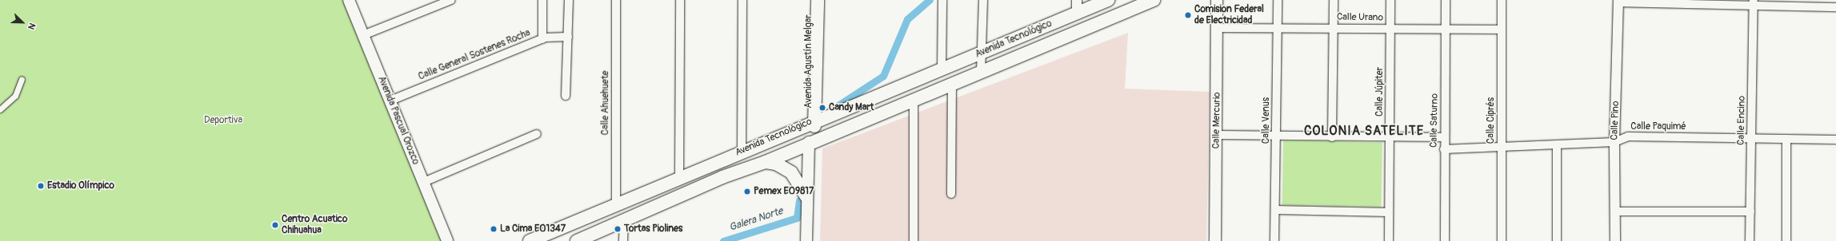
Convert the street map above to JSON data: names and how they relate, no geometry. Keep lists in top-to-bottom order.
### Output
{
  "streets": {
    "main road": [
      "Avenida Tecnológico",
      "Avenida Agustín Melgar",
      "Avenida Pascual Orozco",
      "Calle Mercurio"
    ],
    "street": [
      "Calle Urano",
      "Calle General Sostenes Rocha",
      "Calle Júpiter",
      "Calle Ahuehuete",
      "Calle Venus",
      "Calle Saturno",
      "Calle Ciprés",
      "Calle Pino",
      "Calle Encino",
      "Calle Paquimé"
    ]
  },
  "crossings": [
    ["Calle Urano", "Calle Júpiter"],
    ["Calle Urano", "Calle Mercurio"],
    ["Calle Urano", "Calle Venus"],
    ["Calle Urano", "Calle Saturno"],
    ["Calle Urano", "Calle Ciprés"],
    ["Avenida Tecnológico", "Avenida Agustín Melgar"],
    ["Avenida Tecnológico", "Calle Ahuehuete"],
    ["Calle General Sostenes Rocha", "Avenida Pascual Orozco"],
    ["Calle Saturno", "Calle Paquimé"],
    ["Calle Ciprés", "Calle Paquimé"],
    ["Calle Pino", "Calle Paquimé"],
    ["Calle Encino", "Calle Paquimé"]
  ],
  "districts": ["COLONIA SATELITE"],
  "water": ["Galera Norte"],
  "parks": ["Deportiva"],
  "places": [
    "Comision Federal de Electricidad",
    "Candy Mart",
    "Estadio Olímpico",
    "Pemex E09817",
    "Centro Acuatico Chihuahua",
    "La Cima E01347",
    "Tortas Piolines"
  ],
  "north": "bottom right"
}
